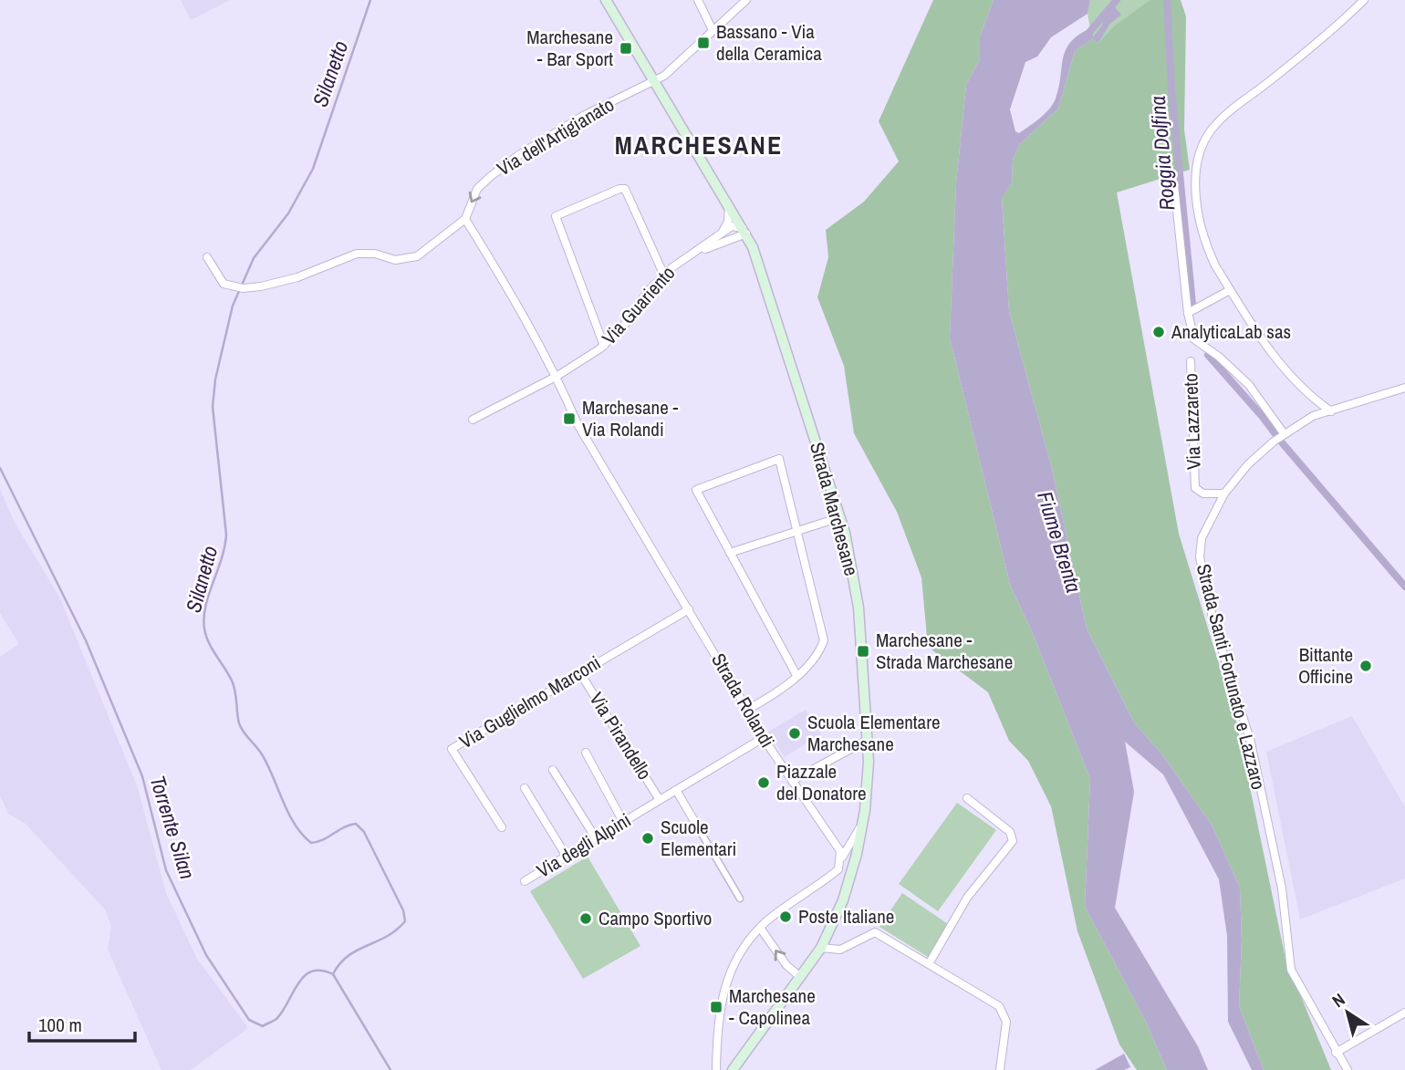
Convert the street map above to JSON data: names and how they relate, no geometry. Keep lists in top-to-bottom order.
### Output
{
  "streets": {
    "main road": ["Strada Marchesane"],
    "street": [
      "Via dell'Artigianato",
      "Via Guariento",
      "Via Lazzareto",
      "Strada Santi Fortunato e Lazzaro",
      "Strada Rolandi",
      "Via Guglielmo Marconi",
      "Via Pirandello",
      "Via degli Alpini"
    ]
  },
  "crossings": [
    ["Via dell'Artigianato", "Strada Marchesane"],
    ["Via dell'Artigianato", "Strada Rolandi"],
    ["Via Guariento", "Strada Marchesane"],
    ["Via Guariento", "Strada Rolandi"],
    ["Via Lazzareto", "Strada Santi Fortunato e Lazzaro"],
    ["Strada Rolandi", "Via Guglielmo Marconi"],
    ["Strada Rolandi", "Via degli Alpini"],
    ["Via Guglielmo Marconi", "Via Pirandello"],
    ["Via Pirandello", "Via degli Alpini"]
  ],
  "one_way": ["Via dell'Artigianato"],
  "districts": ["MARCHESANE"],
  "water": [
    "Silanetto",
    "Roggia Dolfina",
    "Fiume Brenta",
    "Torrente Silan"
  ],
  "places": {
    "transit": [
      "Bassano - Via della Ceramica",
      "Marchesane - Bar Sport",
      "Marchesane - Via Rolandi",
      "Marchesane - Strada Marchesane",
      "Marchesane - Capolinea"
    ],
    "other": [
      "AnalyticaLab sas",
      "Bittante Officine",
      "Scuola Elementare Marchesane",
      "Piazzale del Donatore",
      "Scuole Elementari",
      "Poste Italiane",
      "Campo Sportivo"
    ]
  },
  "scale_bar": "100 m",
  "north": "top left"
}
